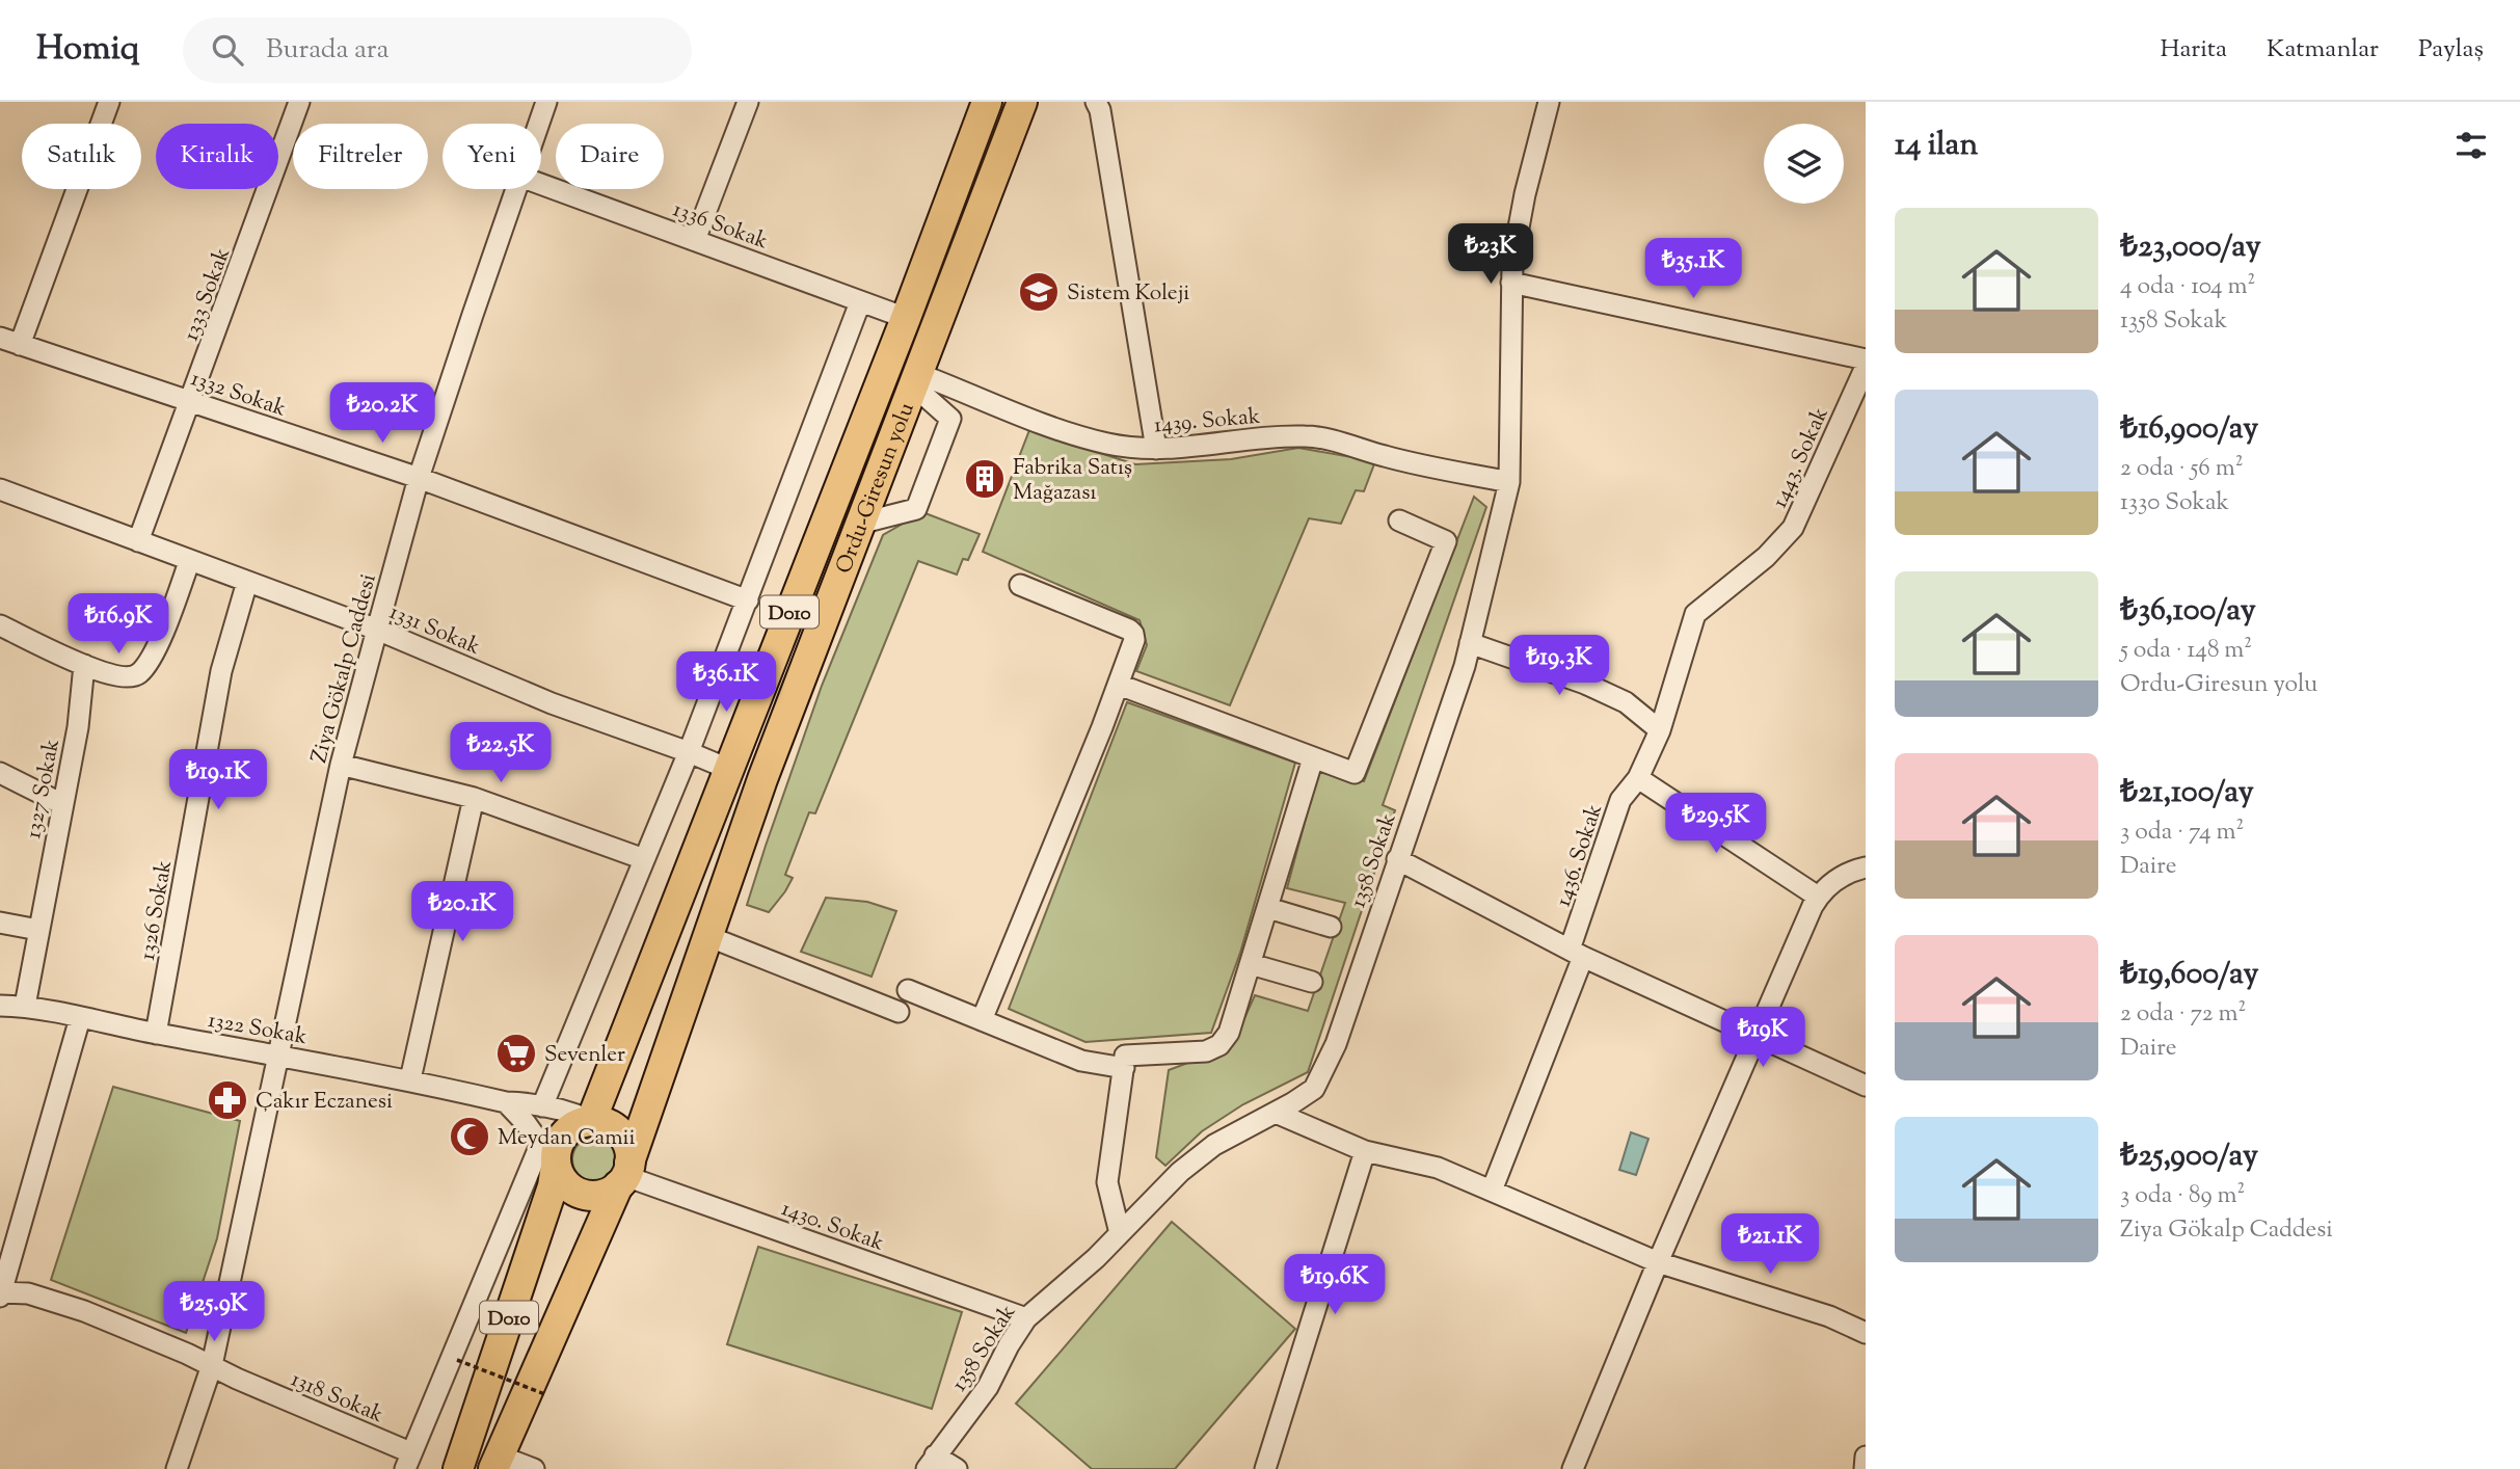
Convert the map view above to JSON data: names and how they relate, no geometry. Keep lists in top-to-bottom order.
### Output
{
  "streets": {
    "highway": ["Ordu-Giresun yolu", "D010"],
    "street": [
      "1336 Sokak",
      "1333 Sokak",
      "1332 Sokak",
      "1439. Sokak",
      "1443. Sokak",
      "1331 Sokak",
      "Ziya Gökalp Caddesi",
      "1327 Sokak",
      "1436. Sokak",
      "1358 Sokak",
      "1326 Sokak",
      "1322 Sokak",
      "1430. Sokak",
      "1318 Sokak"
    ]
  },
  "crossings": [
    ["1336 Sokak", "Ordu-Giresun yolu"],
    ["1333 Sokak", "1332 Sokak"],
    ["1333 Sokak", "1331 Sokak"],
    ["1332 Sokak", "Ziya Gökalp Caddesi"],
    ["1439. Sokak", "Ordu-Giresun yolu"],
    ["1439. Sokak", "1358 Sokak"],
    ["1443. Sokak", "1436. Sokak"],
    ["Ordu-Giresun yolu", "D010"],
    ["Ordu-Giresun yolu", "1331 Sokak"],
    ["Ordu-Giresun yolu", "1322 Sokak"],
    ["Ordu-Giresun yolu", "1430. Sokak"],
    ["D010", "1322 Sokak"],
    ["D010", "1430. Sokak"],
    ["1331 Sokak", "Ziya Gökalp Caddesi"],
    ["1331 Sokak", "1326 Sokak"],
    ["Ziya Gökalp Caddesi", "1322 Sokak"],
    ["Ziya Gökalp Caddesi", "1318 Sokak"],
    ["1327 Sokak", "1322 Sokak"],
    ["1358 Sokak", "1430. Sokak"],
    ["1326 Sokak", "1322 Sokak"],
    ["1322 Sokak", "1430. Sokak"]
  ],
  "places": {
    "school or university": ["Sistem Koleji"],
    "building": ["Fabrika Satış Mağazası"],
    "supermarket": ["Sevenler"],
    "pharmacy": ["Çakır Eczanesi"],
    "mosque": ["Meydan Camii"]
  },
  "page": {
    "header": "Homiq",
    "search": "Burada ara",
    "nav": ["Harita", "Katmanlar", "Paylaş"],
    "heading": "14 ilan",
    "chip": [
      "Satılık",
      "Kiralık",
      "Filtreler",
      "Yeni",
      "Daire"
    ],
    "list": [
      {
        "name": "₺23,000/ay",
        "note": "4 oda · 104 m² · 1358 Sokak"
      },
      {
        "name": "₺16,900/ay",
        "note": "2 oda · 56 m² · 1330 Sokak"
      },
      {
        "name": "₺36,100/ay",
        "note": "5 oda · 148 m² · Ordu-Giresun yolu"
      },
      {
        "name": "₺21,100/ay",
        "note": "3 oda · 74 m² · Daire"
      },
      {
        "name": "₺19,600/ay",
        "note": "2 oda · 72 m² · Daire"
      },
      {
        "name": "₺25,900/ay",
        "note": "3 oda · 89 m² · Ziya Gökalp Caddesi"
      }
    ],
    "price": [
      "₺23K",
      "₺35.1K",
      "₺20.2K",
      "₺16.9K",
      "₺19.3K",
      "₺36.1K",
      "₺22.5K",
      "₺19.1K",
      "₺29.5K",
      "₺20.1K",
      "₺19K",
      "₺21.1K",
      "₺19.6K",
      "₺25.9K"
    ]
  }
}
